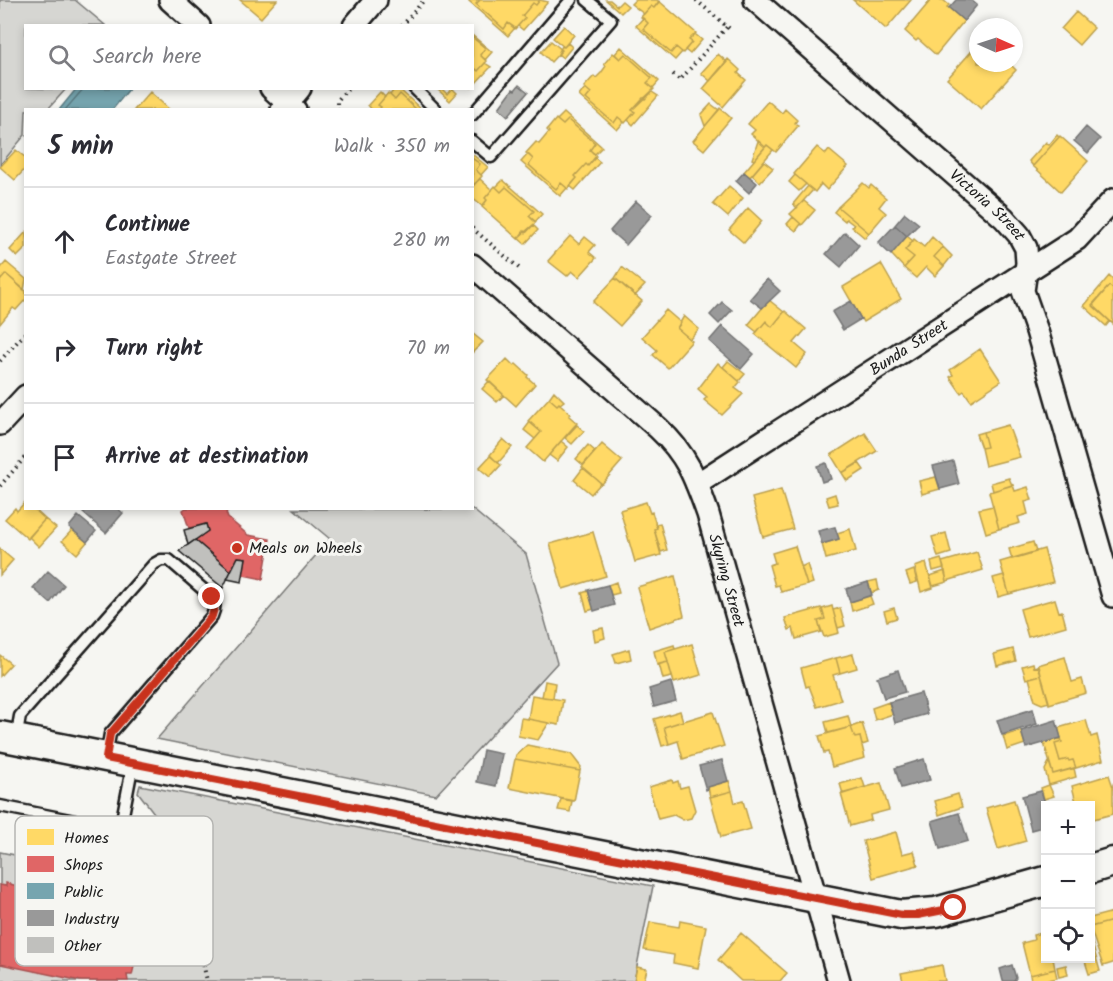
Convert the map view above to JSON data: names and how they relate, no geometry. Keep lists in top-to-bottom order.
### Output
{
  "streets": {
    "street": ["Victoria Street", "Bunda Street", "Skyring Street"]
  },
  "crossings": [
    ["Victoria Street", "Bunda Street"],
    ["Bunda Street", "Skyring Street"]
  ],
  "places": ["Meals on Wheels"],
  "legend": [
    "Homes",
    "Shops",
    "Public",
    "Industry",
    "Other"
  ],
  "north": "right",
  "page": {
    "search": "Search here",
    "heading": ["5 min", "Walk · 350 m"],
    "list": [
      ["Continue", "Eastgate Street", "280 m"],
      ["Turn right", "70 m"],
      "Arrive at destination"
    ],
    "map_buttons": ["+", "−"]
  }
}
